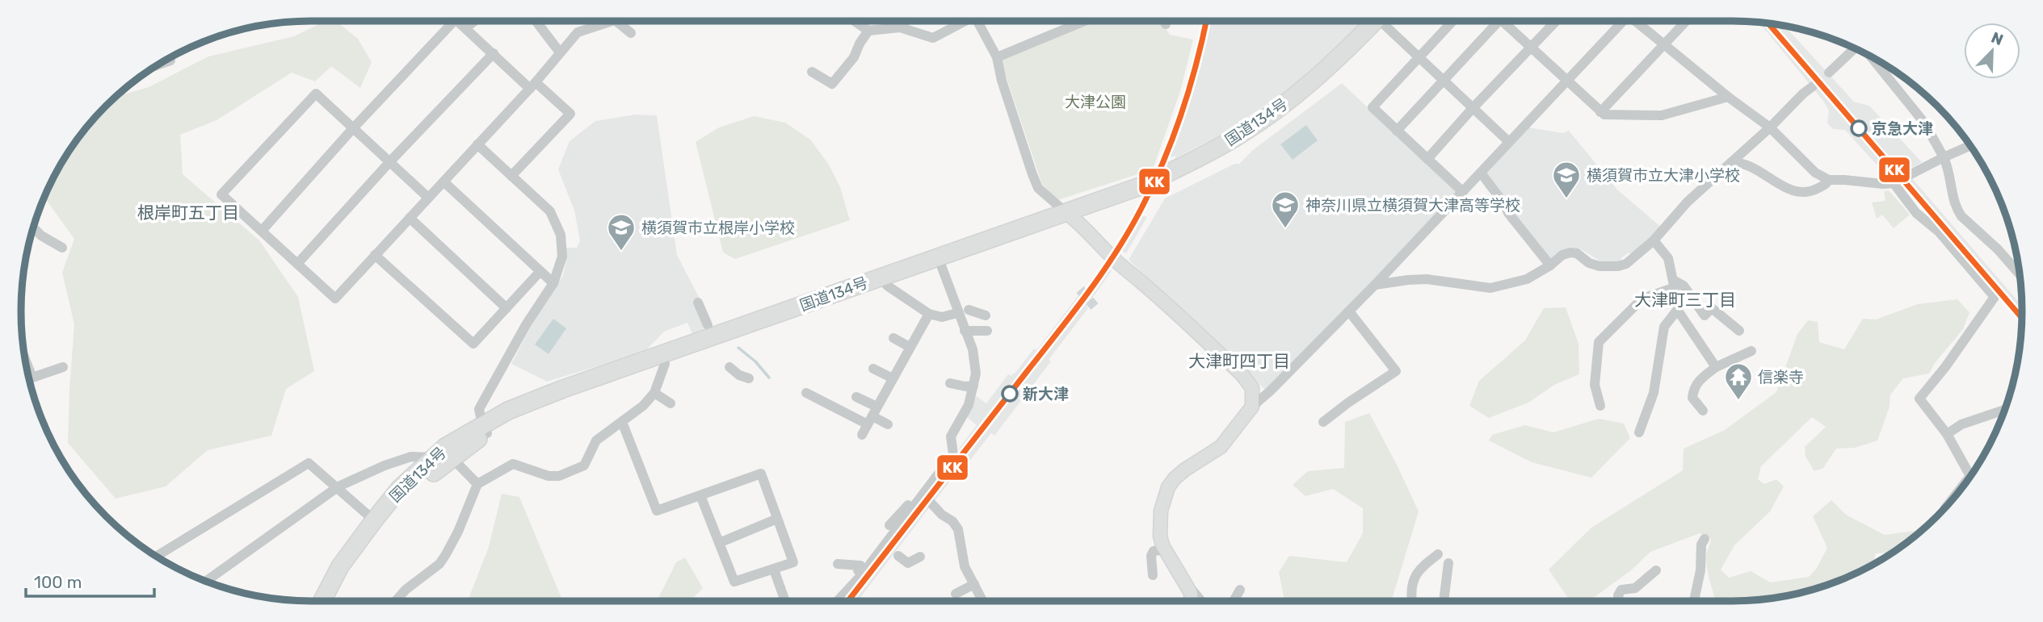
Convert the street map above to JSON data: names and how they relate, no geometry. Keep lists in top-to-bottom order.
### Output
{
  "streets": {
    "highway": ["国道134号"]
  },
  "districts": ["根岸町五丁目", "大津町三丁目", "大津町四丁目"],
  "parks": ["大津公園"],
  "places": {
    "other": ["京急大津", "新大津"],
    "school or university": ["横須賀市立大津小学校", "神奈川県立横須賀大津高等学校", "横須賀市立根岸小学校"],
    "temple": ["信楽寺"]
  },
  "lines": ["transit line KK"],
  "scale_bar": "100 m",
  "north": "top right"
}
